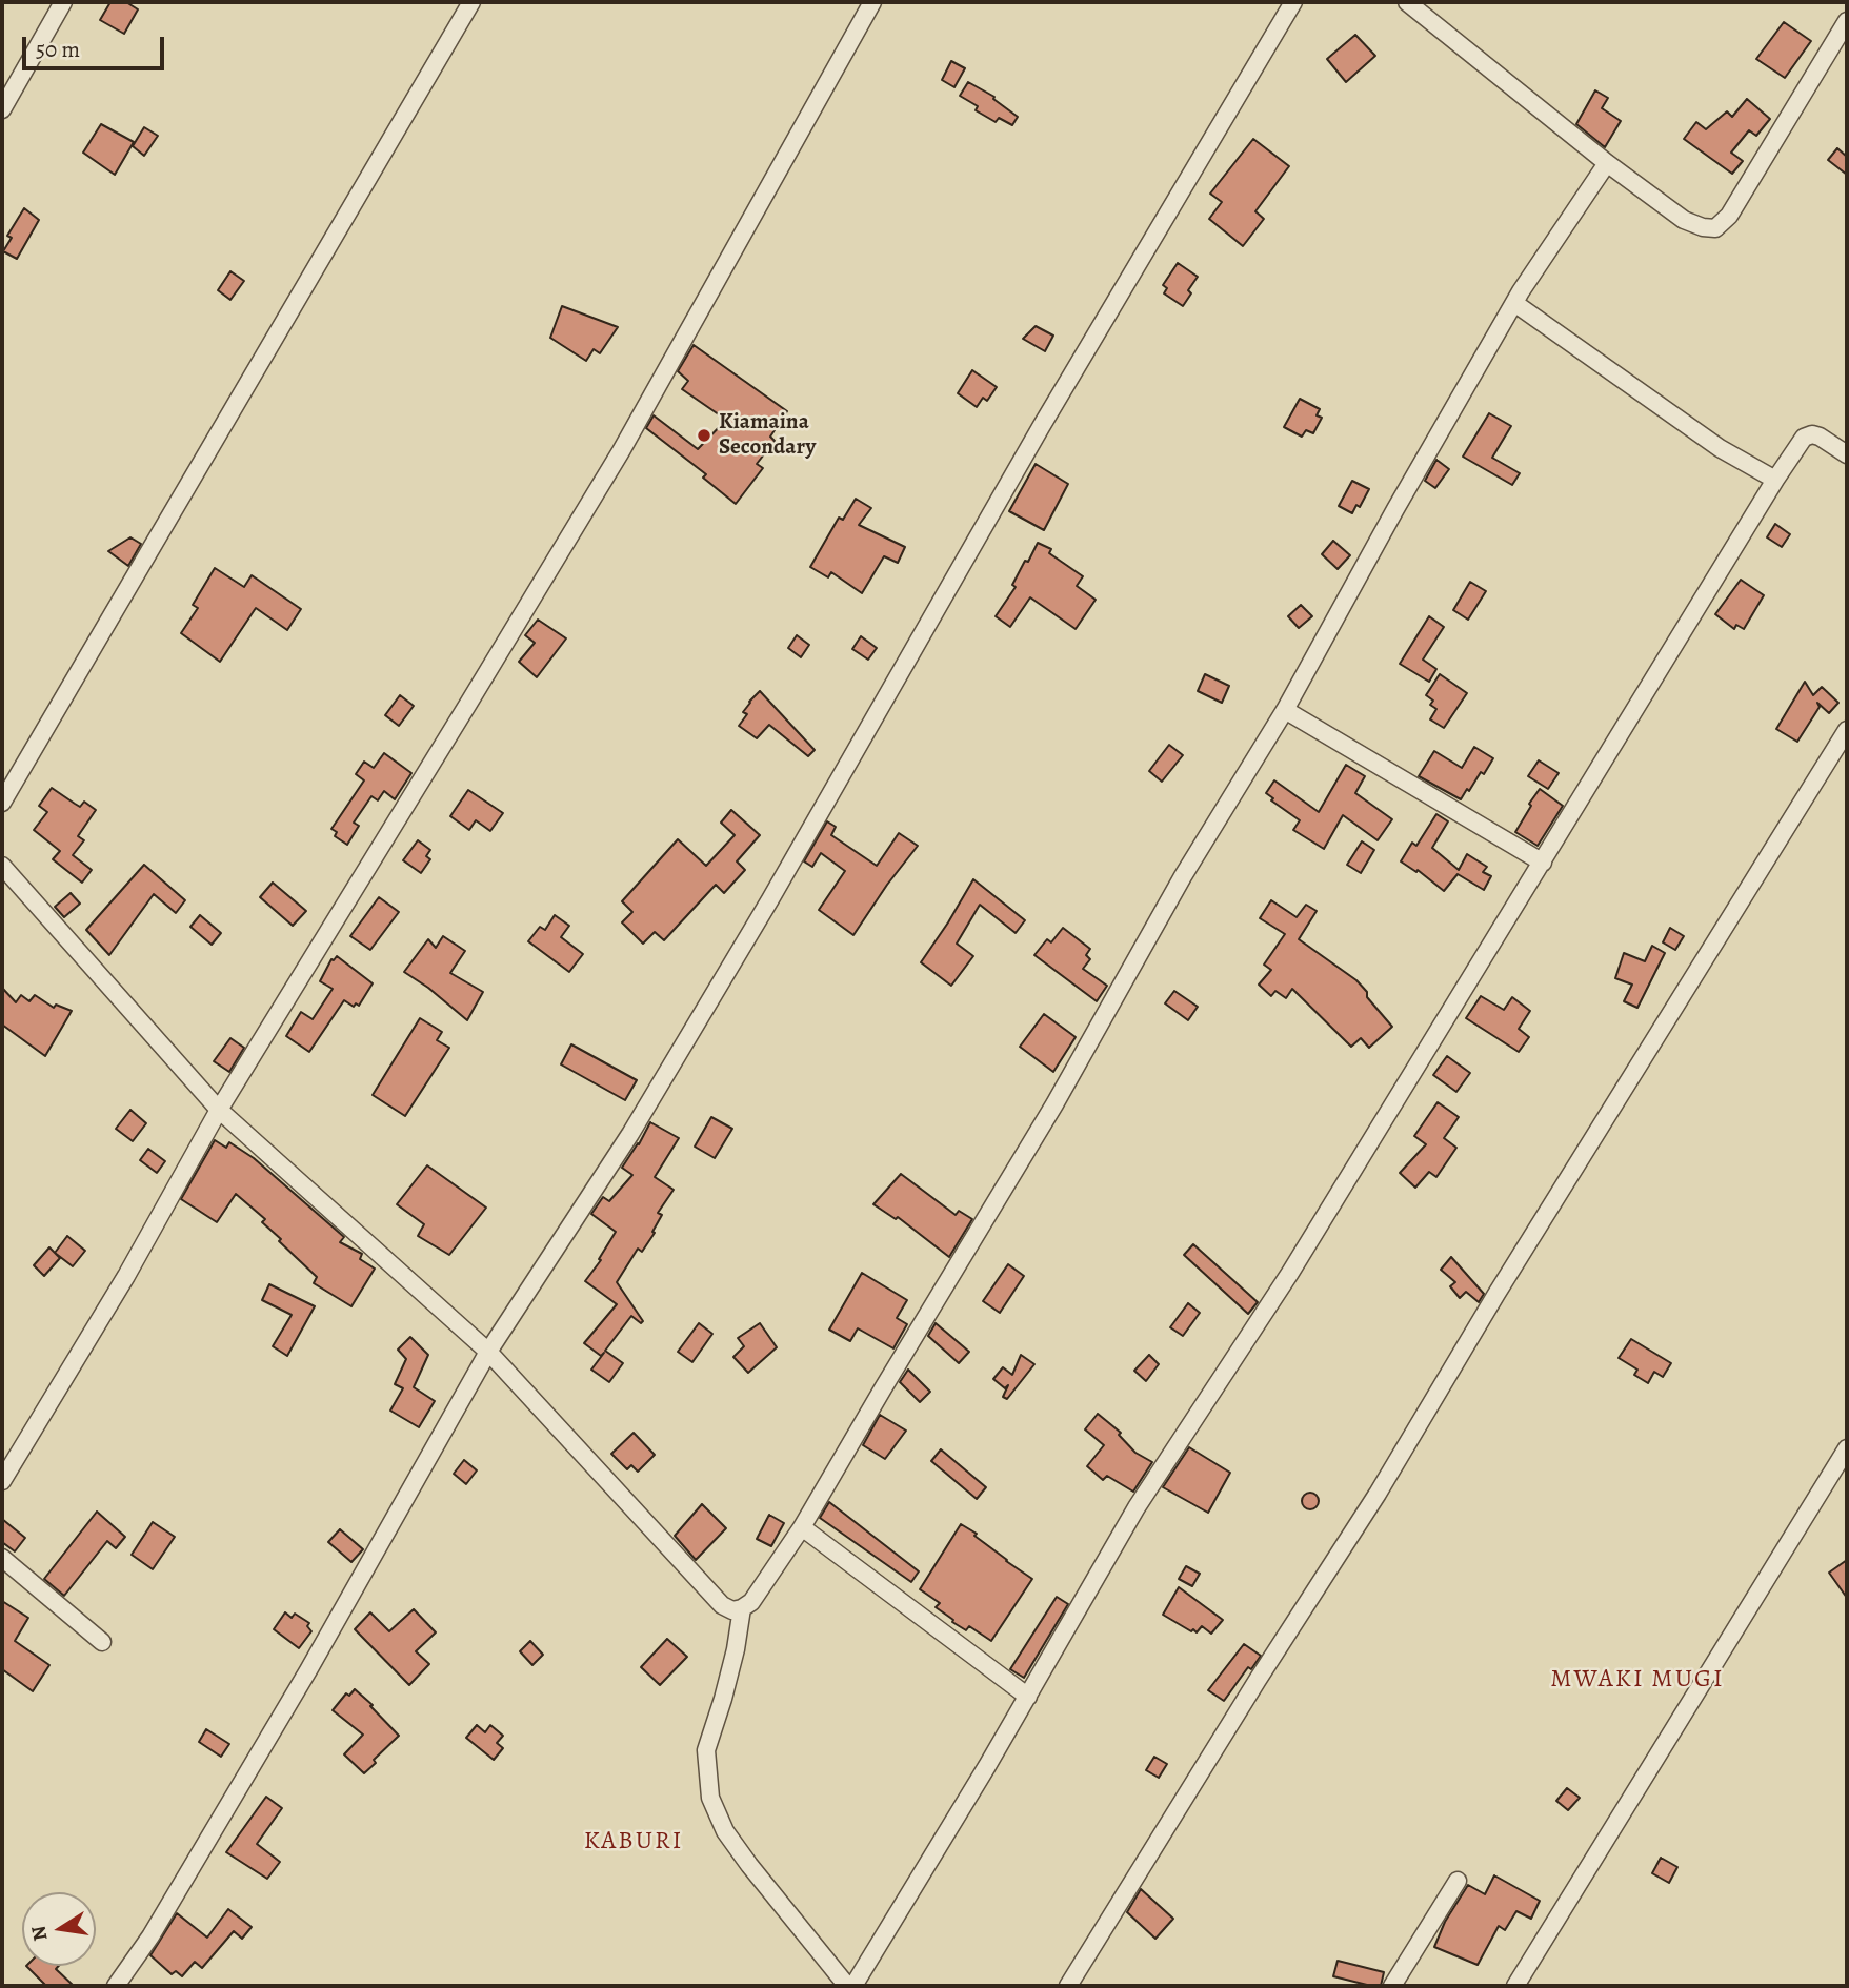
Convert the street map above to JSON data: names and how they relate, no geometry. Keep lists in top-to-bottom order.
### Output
{
  "districts": ["MWAKI MUGI", "KABURI"],
  "places": ["Kiamaina Secondary"],
  "scale_bar": "50 m",
  "north": "left"
}
